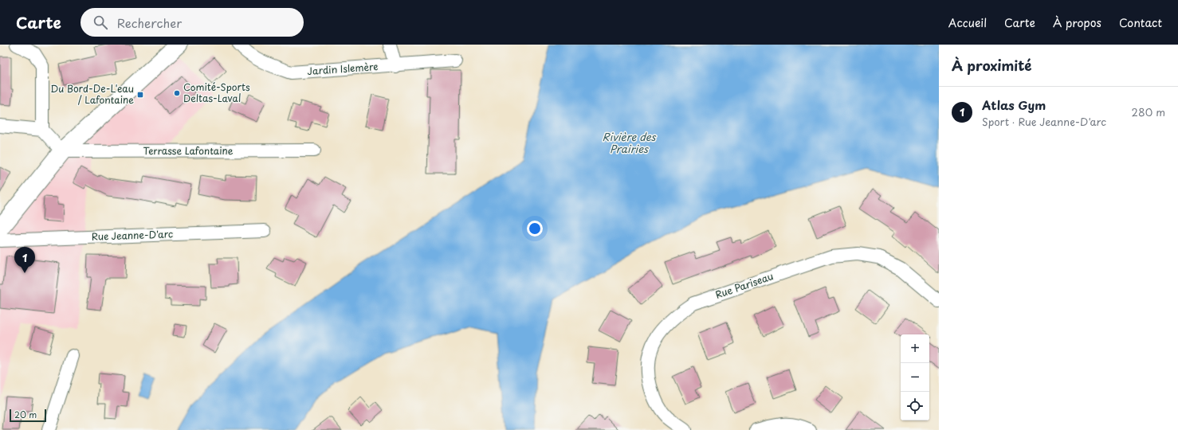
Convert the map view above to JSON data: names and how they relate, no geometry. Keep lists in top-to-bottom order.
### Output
{
  "streets": {
    "street": [
      "Jardin Islemère",
      "Terrasse Lafontaine",
      "Rue Jeanne-D'arc",
      "Rue Pariseau"
    ]
  },
  "water": ["Rivière des Prairies"],
  "places": {
    "other": ["Comité-Sports Deltas-Laval"],
    "transit": ["Du Bord-De-L'eau / Lafontaine"]
  },
  "scale_bar": "20 m",
  "page": {
    "header": "Carte",
    "search": "Rechercher",
    "nav": [
      "Accueil",
      "Carte",
      "À propos",
      "Contact"
    ],
    "heading": "À proximité",
    "list": [
      {
        "mark": "1",
        "name": "Atlas Gym",
        "note": "Sport · Rue Jeanne-D'arc",
        "value": "280 m"
      }
    ],
    "pins": "1",
    "map_buttons": ["+", "−"],
    "scale": "20 m"
  }
}
